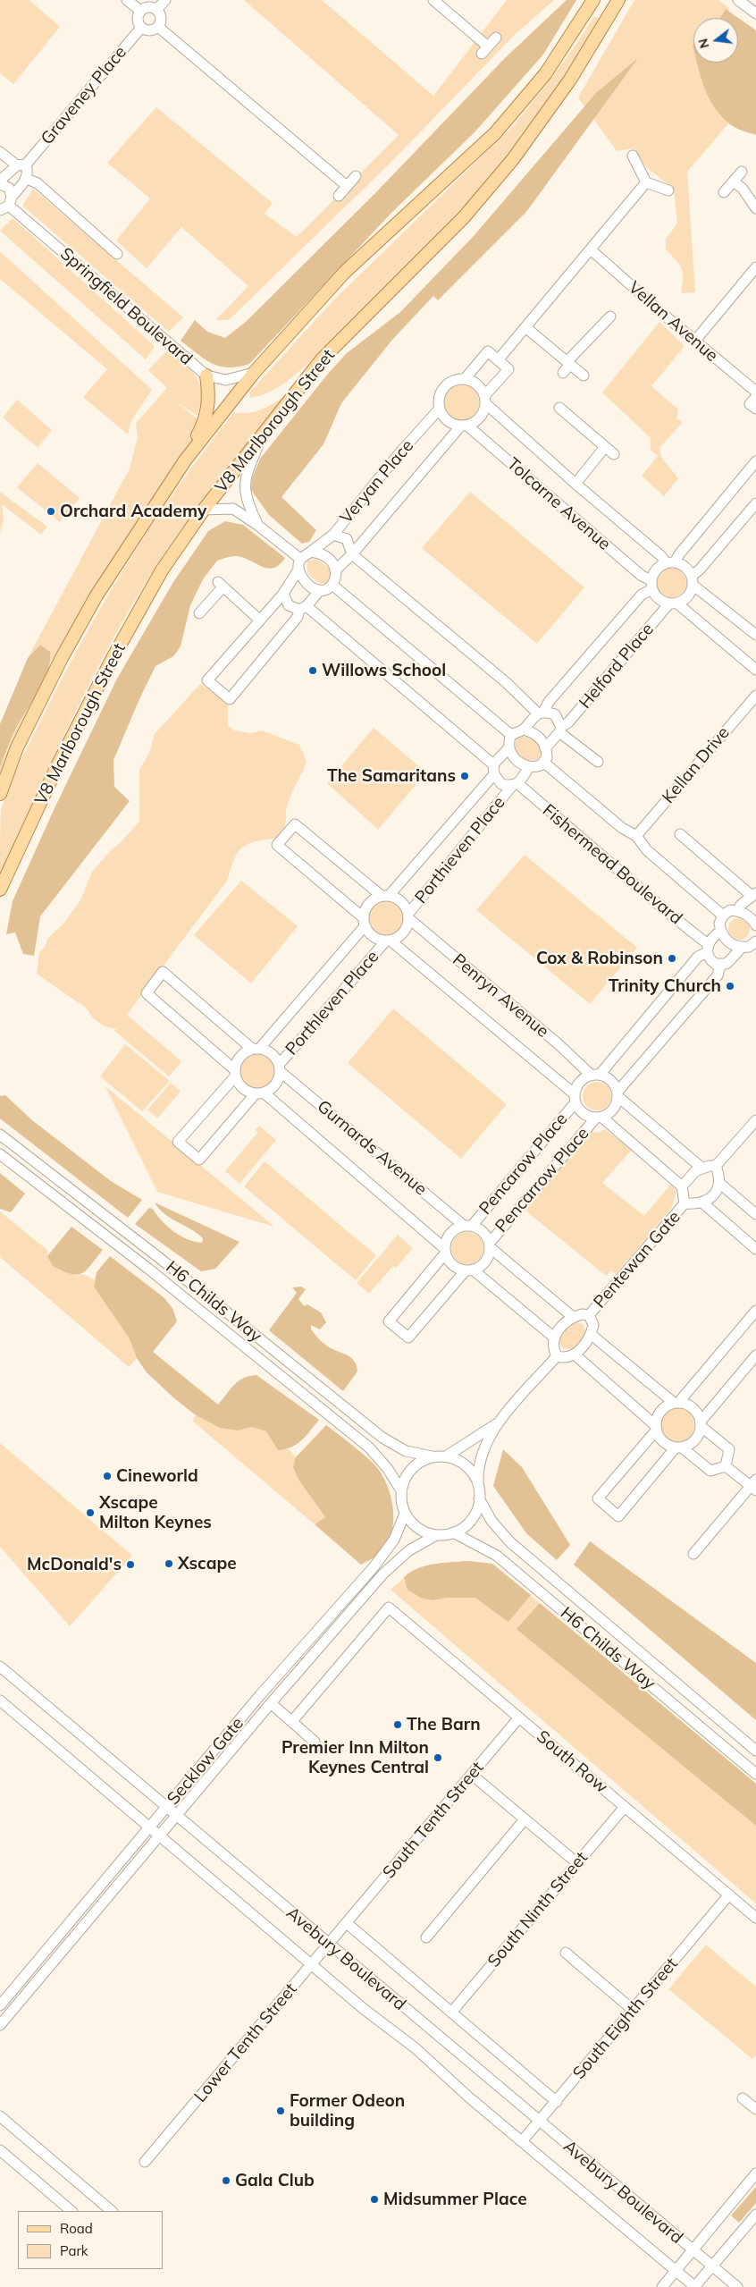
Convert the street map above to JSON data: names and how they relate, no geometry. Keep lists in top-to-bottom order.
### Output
{
  "streets": {
    "main road": ["V8 Marlborough Street"],
    "street": [
      "Graveney Place",
      "Springfield Boulevard",
      "Vellan Avenue",
      "Veryan Place",
      "Tolcarne Avenue",
      "Helford Place",
      "Kellan Drive",
      "Porthieven Place",
      "Fishermead Boulevard",
      "Penryn Avenue",
      "Porthleven Place",
      "Gurnards Avenue",
      "Pencarow Place",
      "Pencarrow Place",
      "Pentewan Gate",
      "H6 Childs Way",
      "Secklow Gate",
      "South Row",
      "South Tenth Street",
      "South Ninth Street",
      "Avebury Boulevard",
      "South Eighth Street",
      "Lower Tenth Street"
    ]
  },
  "crossings": [
    ["Graveney Place", "Springfield Boulevard"],
    ["Veryan Place", "Tolcarne Avenue"],
    ["Tolcarne Avenue", "Helford Place"],
    ["Helford Place", "Porthieven Place"],
    ["Helford Place", "Fishermead Boulevard"],
    ["Kellan Drive", "Fishermead Boulevard"],
    ["Porthieven Place", "Fishermead Boulevard"],
    ["Porthieven Place", "Penryn Avenue"],
    ["Porthieven Place", "Porthleven Place"],
    ["Penryn Avenue", "Porthleven Place"],
    ["Penryn Avenue", "Pencarow Place"],
    ["Penryn Avenue", "Pencarrow Place"],
    ["Porthleven Place", "Gurnards Avenue"],
    ["Gurnards Avenue", "Pencarow Place"],
    ["Gurnards Avenue", "Pencarrow Place"],
    ["Pencarow Place", "Pencarrow Place"],
    ["H6 Childs Way", "Secklow Gate"],
    ["Secklow Gate", "Avebury Boulevard"],
    ["South Row", "South Tenth Street"],
    ["South Row", "South Ninth Street"],
    ["South Row", "South Eighth Street"],
    ["South Tenth Street", "Lower Tenth Street"],
    ["Avebury Boulevard", "South Eighth Street"],
    ["Avebury Boulevard", "Lower Tenth Street"]
  ],
  "places": [
    "Orchard Academy",
    "Willows School",
    "The Samaritans",
    "Cox & Robinson",
    "Trinity Church",
    "Cineworld",
    "Xscape Milton Keynes",
    "Xscape",
    "McDonald's",
    "The Barn",
    "Premier Inn Milton Keynes Central",
    "Former Odeon building",
    "Gala Club",
    "Midsummer Place"
  ],
  "legend": ["Road", "Park"],
  "north": "left"
}
